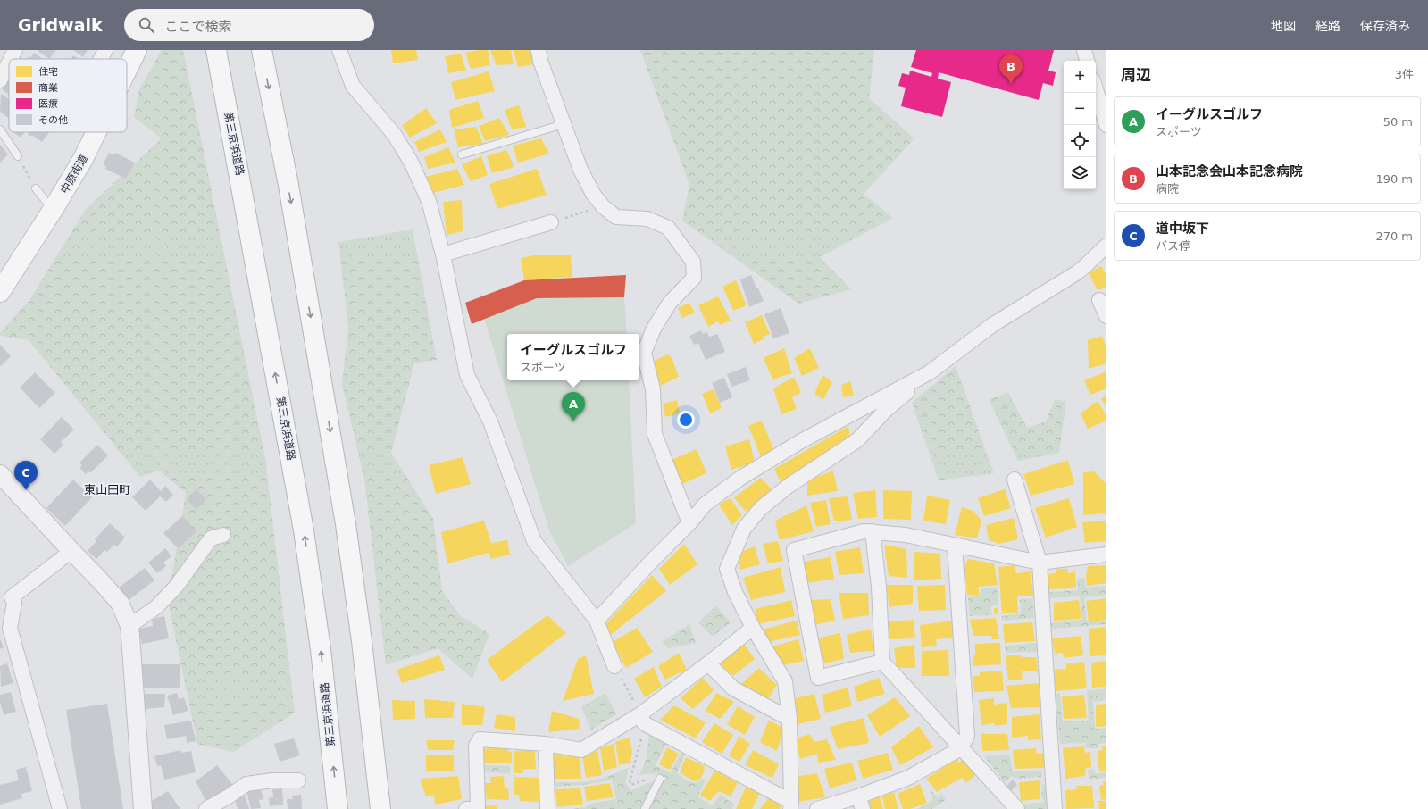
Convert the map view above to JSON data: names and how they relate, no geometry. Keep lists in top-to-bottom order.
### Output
{
  "streets": {
    "main road": ["第三京浜道路", "中原街道"]
  },
  "districts": ["東山田町"],
  "legend": [
    "住宅",
    "商業",
    "医療",
    "その他"
  ],
  "page": {
    "header": "Gridwalk",
    "search": "ここで検索",
    "nav": ["地図", "経路", "保存済み"],
    "heading": ["周辺", "3件"],
    "pins": ["B", "A", "C"],
    "map_buttons": ["+", "−"],
    "list": [
      {
        "mark": "A",
        "name": "イーグルスゴルフ",
        "note": "スポーツ",
        "value": "50 m"
      },
      {
        "mark": "B",
        "name": "山本記念会山本記念病院",
        "note": "病院",
        "value": "190 m"
      },
      {
        "mark": "C",
        "name": "道中坂下",
        "note": "バス停",
        "value": "270 m"
      }
    ],
    "popup": ["イーグルスゴルフ", "スポーツ"]
  }
}
